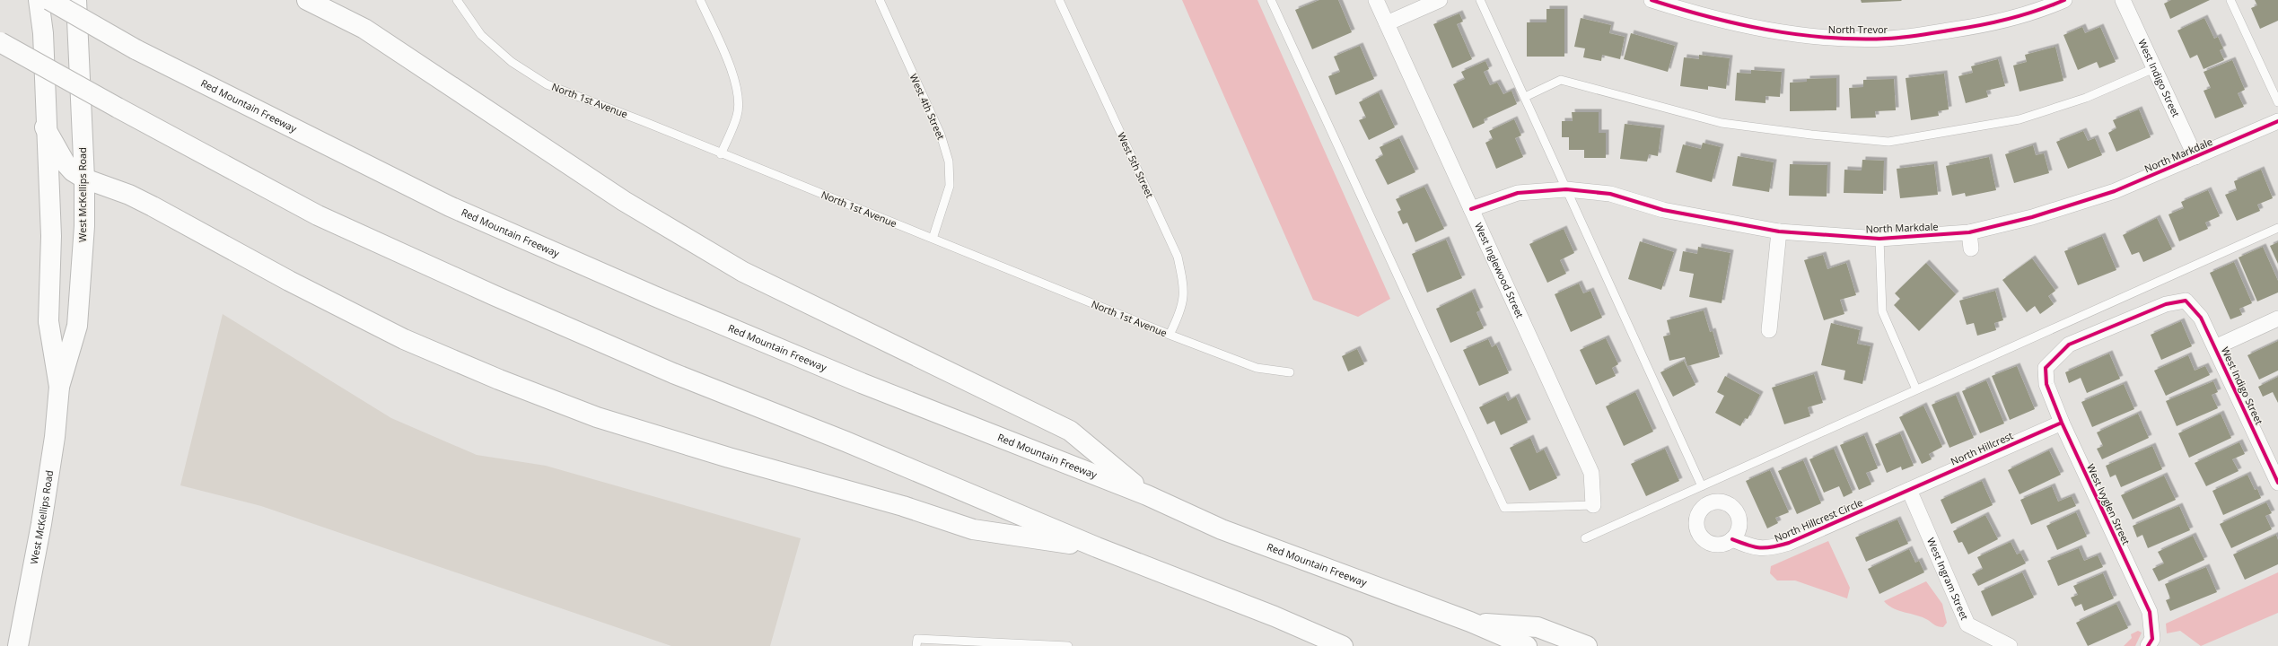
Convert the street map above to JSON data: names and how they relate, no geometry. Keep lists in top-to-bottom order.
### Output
{
  "streets": {
    "main road": ["Red Mountain Freeway", "West McKellips Road"],
    "street": [
      "North Trevor",
      "West Indigo Street",
      "North Markdale",
      "West Inglewood Street",
      "North Hillcrest",
      "West Ivyglen Street",
      "North Hillcrest Circle",
      "West Ingram Street"
    ],
    "lane": ["North 1st Avenue", "West 4th Street", "West 5th Street"]
  },
  "crossings": [
    ["West Indigo Street", "North Markdale"],
    ["West Indigo Street", "West Ivyglen Street"],
    ["North 1st Avenue", "West 4th Street"],
    ["North 1st Avenue", "West 5th Street"],
    ["North Markdale", "West Inglewood Street"],
    ["North Hillcrest", "West Ivyglen Street"],
    ["North Hillcrest", "North Hillcrest Circle"],
    ["North Hillcrest", "West Ingram Street"],
    ["North Hillcrest Circle", "West Ingram Street"]
  ]
}
